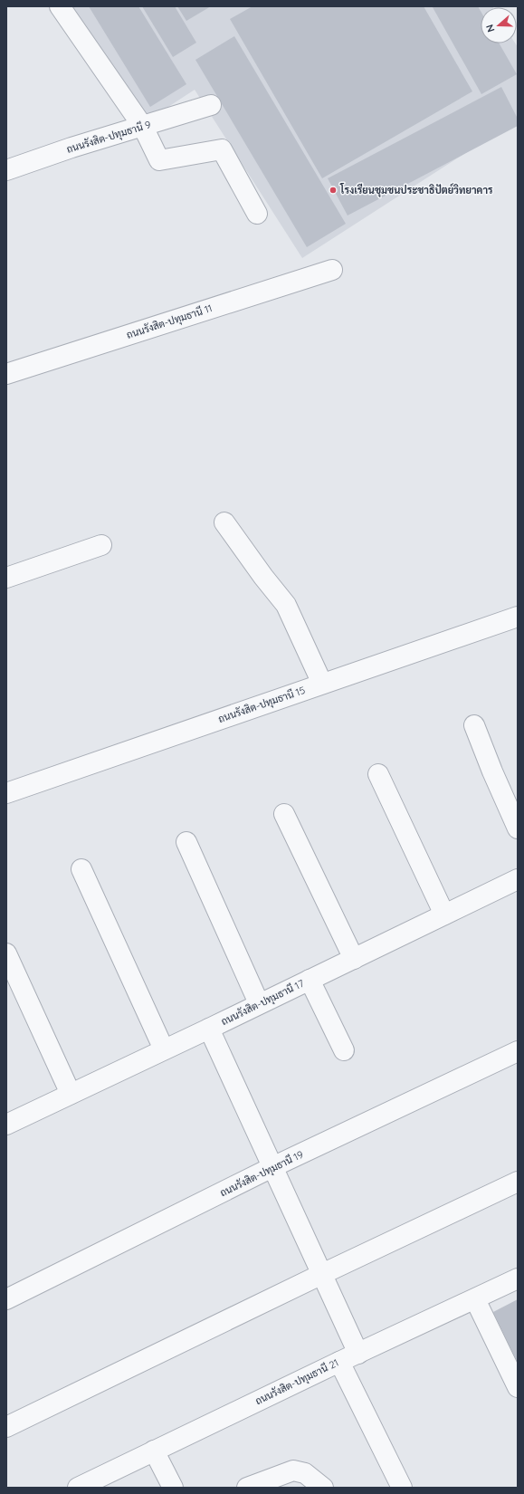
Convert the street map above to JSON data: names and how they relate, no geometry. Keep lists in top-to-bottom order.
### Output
{
  "streets": {
    "street": [
      "ถนนรังสิต-ปทุมธานี 9",
      "ถนนรังสิต-ปทุมธานี 11",
      "ถนนรังสิต-ปทุมธานี 15",
      "ถนนรังสิต-ปทุมธานี 17",
      "ถนนรังสิต-ปทุมธานี 19",
      "ถนนรังสิต-ปทุมธานี 21"
    ]
  },
  "places": ["โรงเรียนชุมชนประชาธิปัตย์วิทยาคาร"],
  "north": "left"
}
